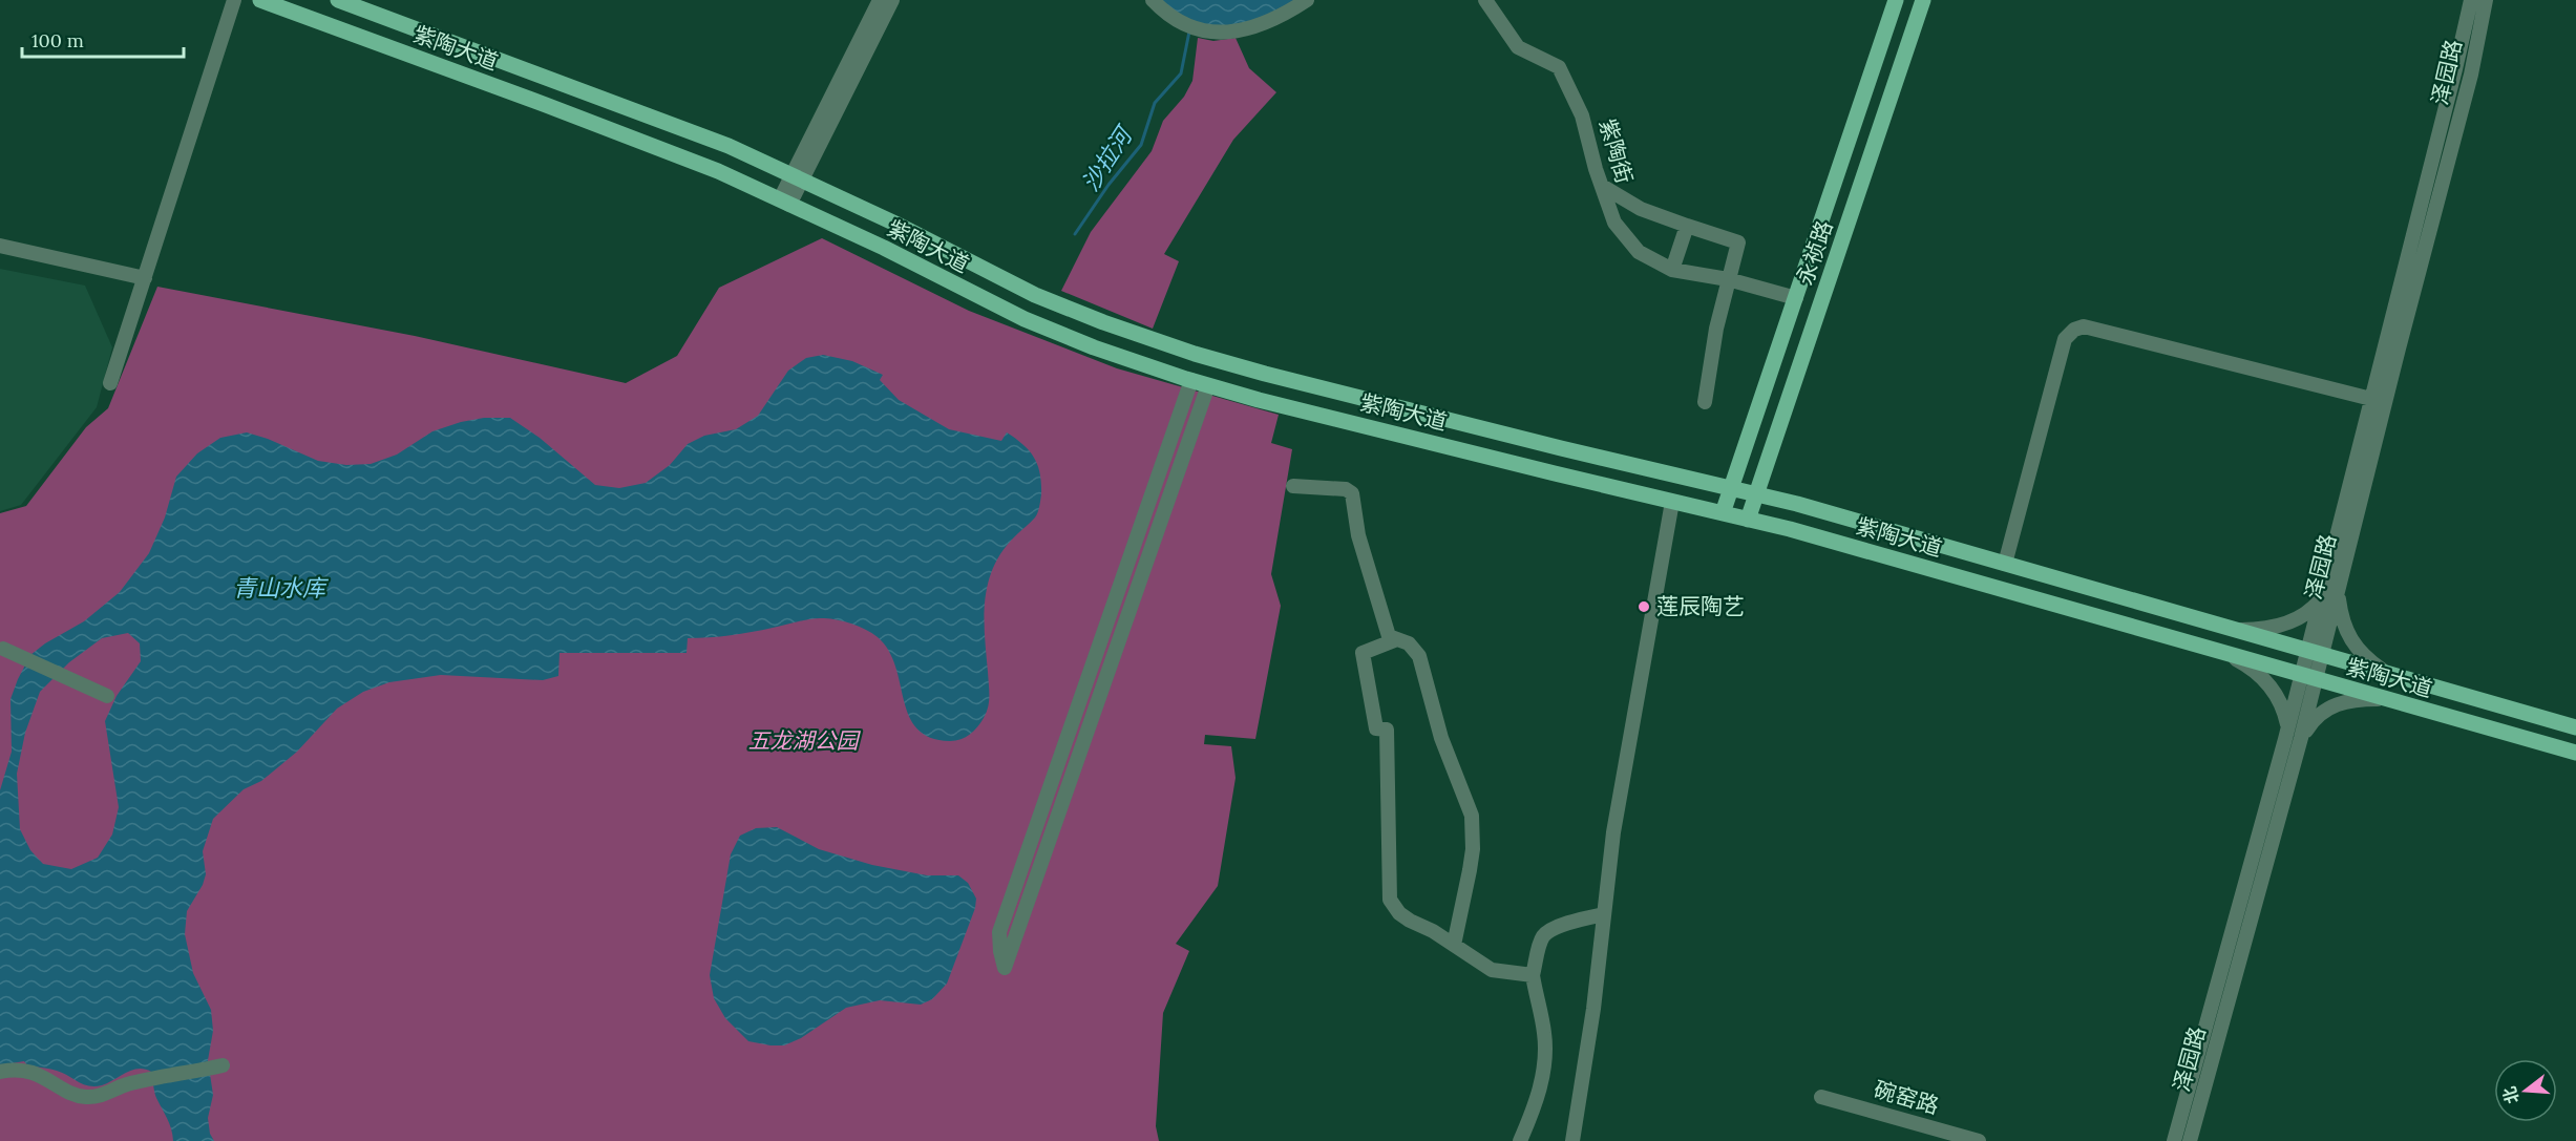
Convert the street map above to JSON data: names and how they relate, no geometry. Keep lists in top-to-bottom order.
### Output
{
  "streets": {
    "main road": ["紫陶大道", "永祯路"],
    "street": ["泽园路", "紫陶街", "碗窑路"]
  },
  "crossings": [
    ["紫陶大道", "泽园路"],
    ["紫陶大道", "永祯路"],
    ["紫陶街", "永祯路"]
  ],
  "water": ["沙拉河", "青山水库"],
  "parks": ["五龙湖公园"],
  "places": ["莲辰陶艺"],
  "scale_bar": "100 m",
  "north": "left"
}
